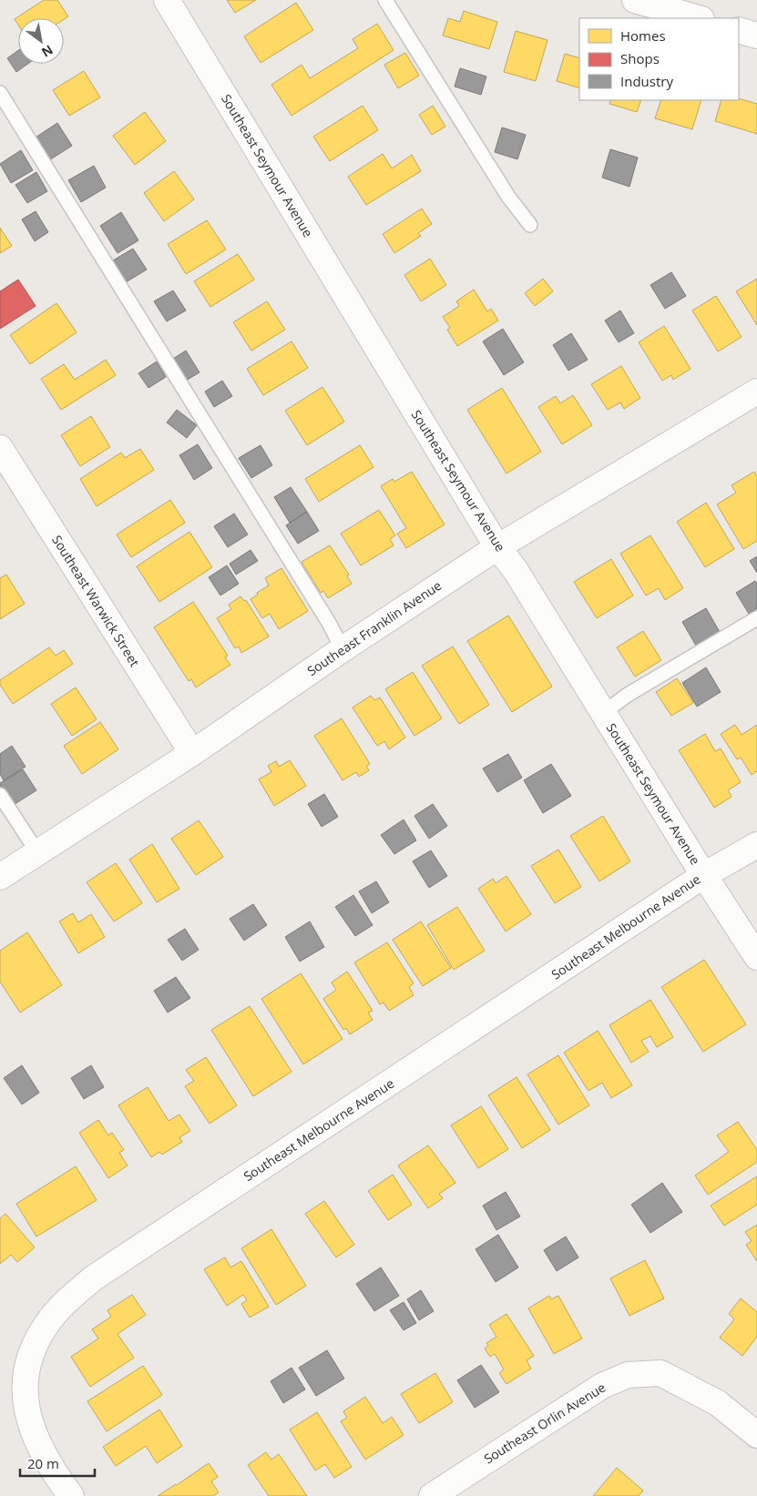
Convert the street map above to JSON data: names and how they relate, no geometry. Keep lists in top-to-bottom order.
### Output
{
  "streets": {
    "street": [
      "Southeast Seymour Avenue",
      "Southeast Warwick Street",
      "Southeast Franklin Avenue",
      "Southeast Melbourne Avenue",
      "Southeast Orlin Avenue"
    ]
  },
  "crossings": [
    ["Southeast Seymour Avenue", "Southeast Franklin Avenue"],
    ["Southeast Seymour Avenue", "Southeast Melbourne Avenue"],
    ["Southeast Warwick Street", "Southeast Franklin Avenue"]
  ],
  "legend": ["Homes", "Shops", "Industry"],
  "scale_bar": "20 m",
  "north": "bottom right"
}
